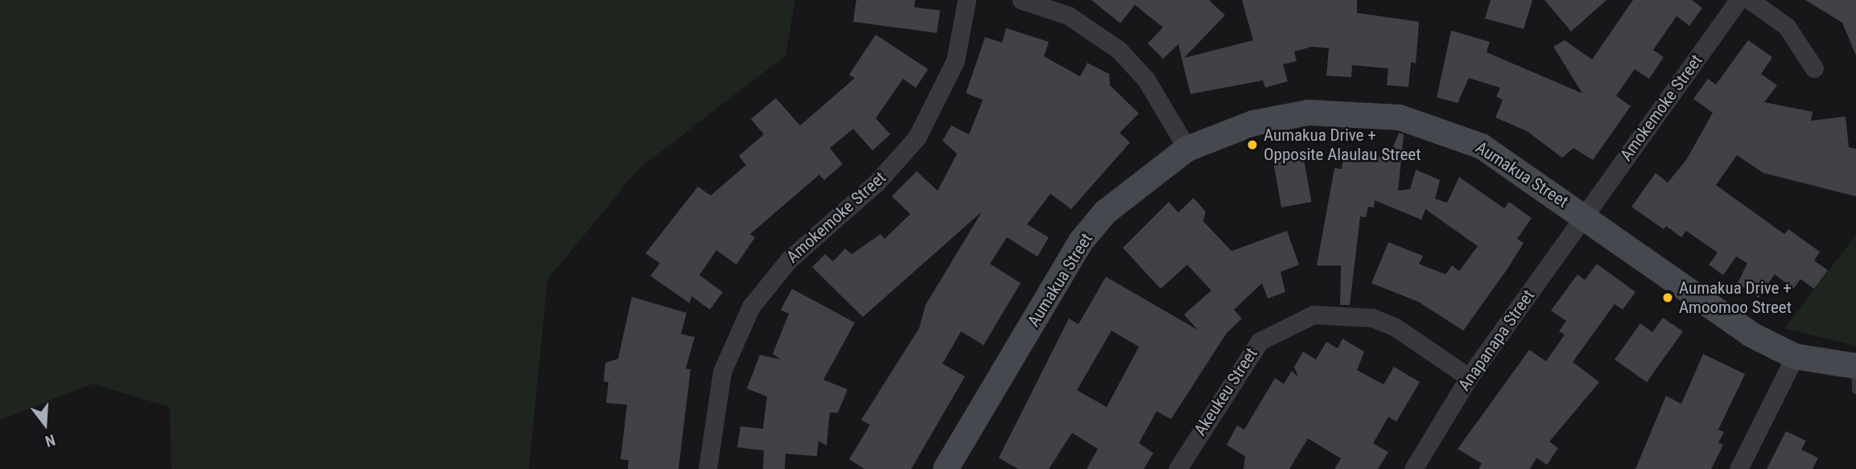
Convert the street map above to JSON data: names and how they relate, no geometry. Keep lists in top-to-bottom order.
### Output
{
  "streets": {
    "street": [
      "Amokemoke Street",
      "Aumakua Street",
      "Anapanapa Street",
      "Akeukeu Street"
    ]
  },
  "crossings": [
    ["Amokemoke Street", "Aumakua Street"],
    ["Amokemoke Street", "Anapanapa Street"],
    ["Aumakua Street", "Anapanapa Street"],
    ["Anapanapa Street", "Akeukeu Street"]
  ],
  "places": ["Aumakua Drive + Opposite Alaulau Street", "Aumakua Drive + Amoomoo Street"],
  "north": "bottom"
}
